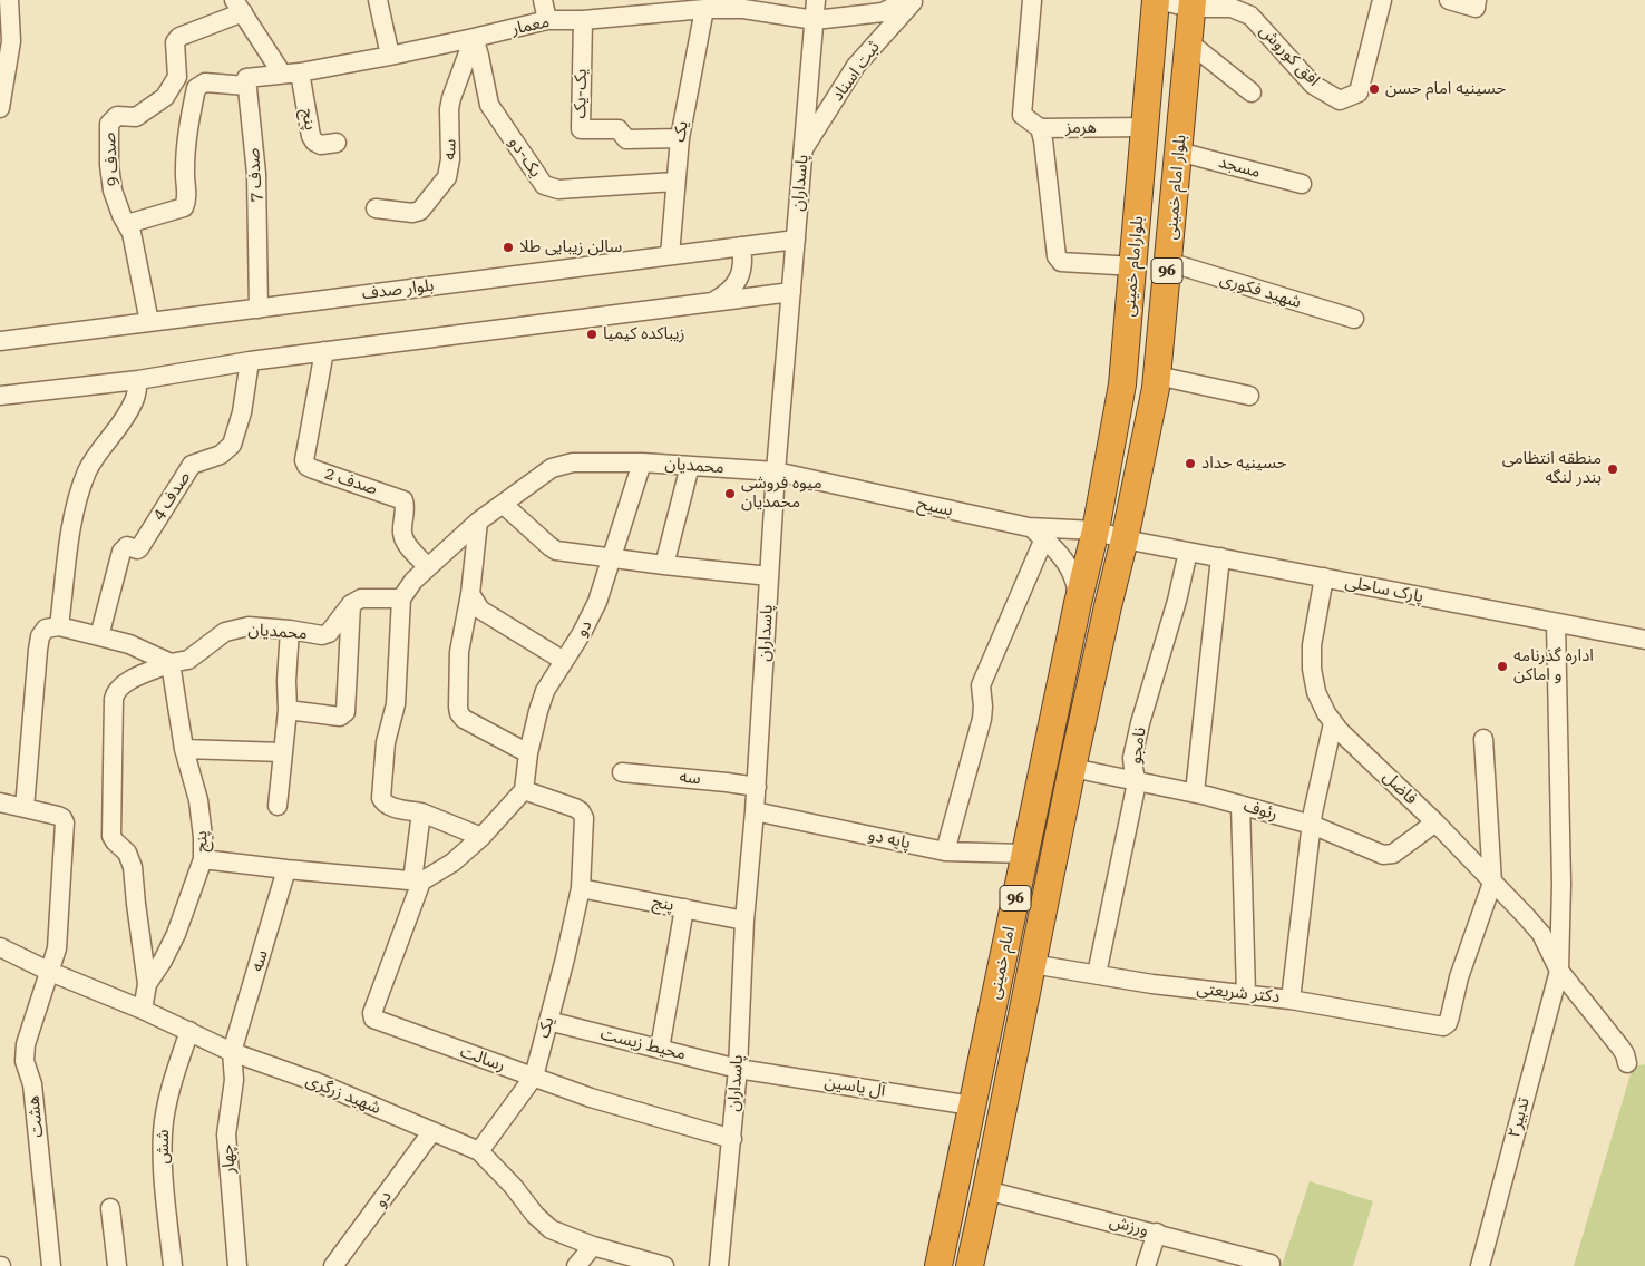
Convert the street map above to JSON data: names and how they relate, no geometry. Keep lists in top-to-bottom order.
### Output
{
  "streets": {
    "highway": [
      "بلوار امام خمینی",
      "بلوارامام خمینی",
      "96",
      "امام خمینی"
    ],
    "street": [
      "معمار",
      "افق کوروش",
      "ثبت اسناد",
      "یک-یک",
      "پنج",
      "هرمز",
      "یک",
      "سه",
      "یک-دو",
      "صدف 9",
      "مسجد",
      "صدف 7",
      "پاسداران",
      "بلوار صدف",
      "شهید فکوری",
      "محمدیان",
      "صدف 2",
      "صدف 4",
      "بسیح",
      "پارک ساحلی",
      "دو",
      "نامجو",
      "فاضل",
      "رئوف",
      "پایه دو",
      "دکتر شریعتی",
      "محیط زیست",
      "رسالت",
      "آل یاسین",
      "شهید زرگری",
      "هشت",
      "تدبیر۲",
      "شش",
      "چهار",
      "ورزش"
    ]
  },
  "crossings": [
    ["معمار", "یک-یک"],
    ["معمار", "پنج"],
    ["معمار", "یک"],
    ["معمار", "سه"],
    ["معمار", "یک-دو"],
    ["معمار", "پاسداران"],
    ["افق کوروش", "بلوار امام خمینی"],
    ["ثبت اسناد", "پاسداران"],
    ["یک-یک", "یک"],
    ["پنج", "یک"],
    ["پنج", "پاسداران"],
    ["پنج", "محمدیان"],
    ["پنج", "شهید زرگری"],
    ["هرمز", "بلوارامام خمینی"],
    ["یک", "یک-دو"],
    ["یک", "بلوار صدف"],
    ["یک", "محیط زیست"],
    ["یک", "رسالت"],
    ["یک", "شهید زرگری"],
    ["سه", "یک-دو"],
    ["سه", "پاسداران"],
    ["سه", "شهید زرگری"],
    ["سه", "چهار"],
    ["صدف 9", "بلوار صدف"],
    ["مسجد", "بلوار امام خمینی"],
    ["صدف 7", "بلوار صدف"],
    ["پاسداران", "بلوار صدف"],
    ["پاسداران", "محمدیان"],
    ["پاسداران", "بسیح"],
    ["پاسداران", "پایه دو"],
    ["پاسداران", "محیط زیست"],
    ["پاسداران", "رسالت"],
    ["پاسداران", "آل یاسین"],
    ["بلوار امام خمینی", "شهید فکوری"],
    ["بلوار امام خمینی", "بسیح"],
    ["بلوار امام خمینی", "پارک ساحلی"],
    ["بلوار امام خمینی", "امام خمینی"],
    ["بلوارامام خمینی", "بسیح"],
    ["بلوارامام خمینی", "امام خمینی"],
    ["محمدیان", "صدف 2"],
    ["محمدیان", "بسیح"],
    ["محمدیان", "دو"],
    ["بسیح", "پارک ساحلی"],
    ["بسیح", "امام خمینی"],
    ["پارک ساحلی", "نامجو"],
    ["پارک ساحلی", "فاضل"],
    ["پارک ساحلی", "امام خمینی"],
    ["پارک ساحلی", "تدبیر۲"],
    ["دو", "شهید زرگری"],
    ["نامجو", "رئوف"],
    ["نامجو", "دکتر شریعتی"],
    ["فاضل", "رئوف"],
    ["فاضل", "دکتر شریعتی"],
    ["فاضل", "تدبیر۲"],
    ["رئوف", "امام خمینی"],
    ["پایه دو", "امام خمینی"],
    ["امام خمینی", "دکتر شریعتی"],
    ["امام خمینی", "آل یاسین"],
    ["امام خمینی", "ورزش"],
    ["محیط زیست", "آل یاسین"],
    ["شهید زرگری", "هشت"],
    ["شهید زرگری", "شش"],
    ["شهید زرگری", "چهار"]
  ],
  "places": [
    "حسینیه امام حسن",
    "سالن زیبایی طلا",
    "زیباکده کیمیا",
    "حسینیه حداد",
    "منطقه انتظامی بندر لنگه",
    "میوه فروشی محمدیان",
    "اداره گذرنامه و اماکن"
  ]
}
